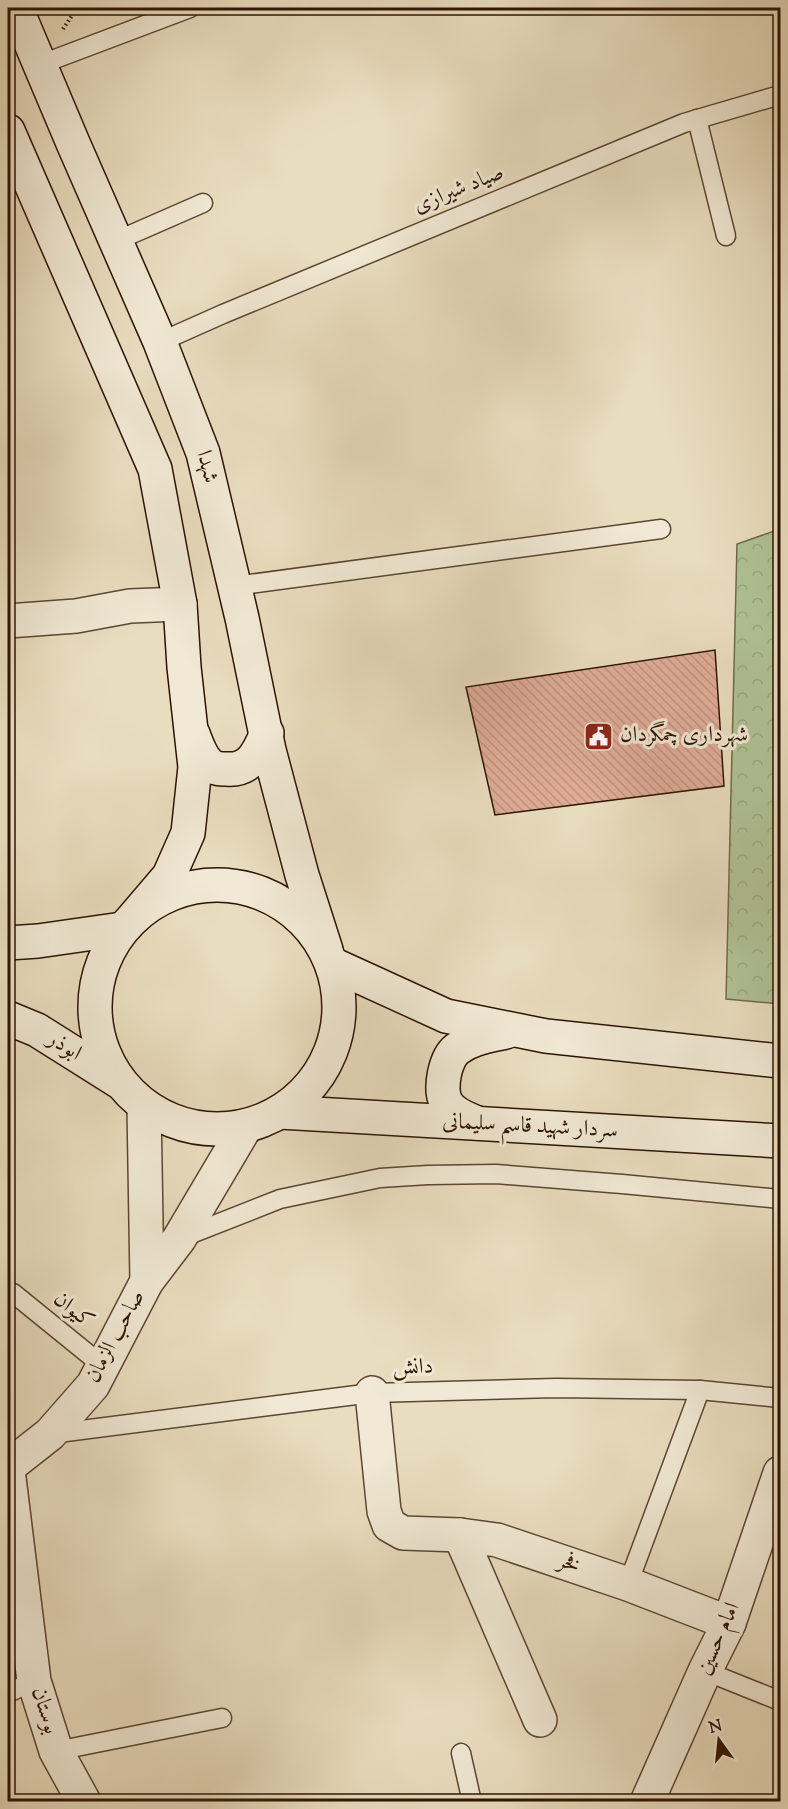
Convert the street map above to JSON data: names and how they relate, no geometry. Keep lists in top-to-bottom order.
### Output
{
  "streets": {
    "main road": [
      "شهدا",
      "ابوذر",
      "سردار شهید قاسم سلیمانی",
      "صاحب الزمان",
      "فخر",
      "امام حسین",
      "بوستان"
    ],
    "lane": ["صیاد شیرازی", "کیوان", "دانش"]
  },
  "crossings": [
    ["صیاد شیرازی", "شهدا"],
    ["شهدا", "سردار شهید قاسم سلیمانی"],
    ["کیوان", "صاحب الزمان"],
    ["صاحب الزمان", "دانش"],
    ["صاحب الزمان", "بوستان"],
    ["دانش", "فخر"],
    ["فخر", "امام حسین"]
  ],
  "places": {
    "public building": ["شهرداری چمگردان"]
  },
  "north": "top"
}
